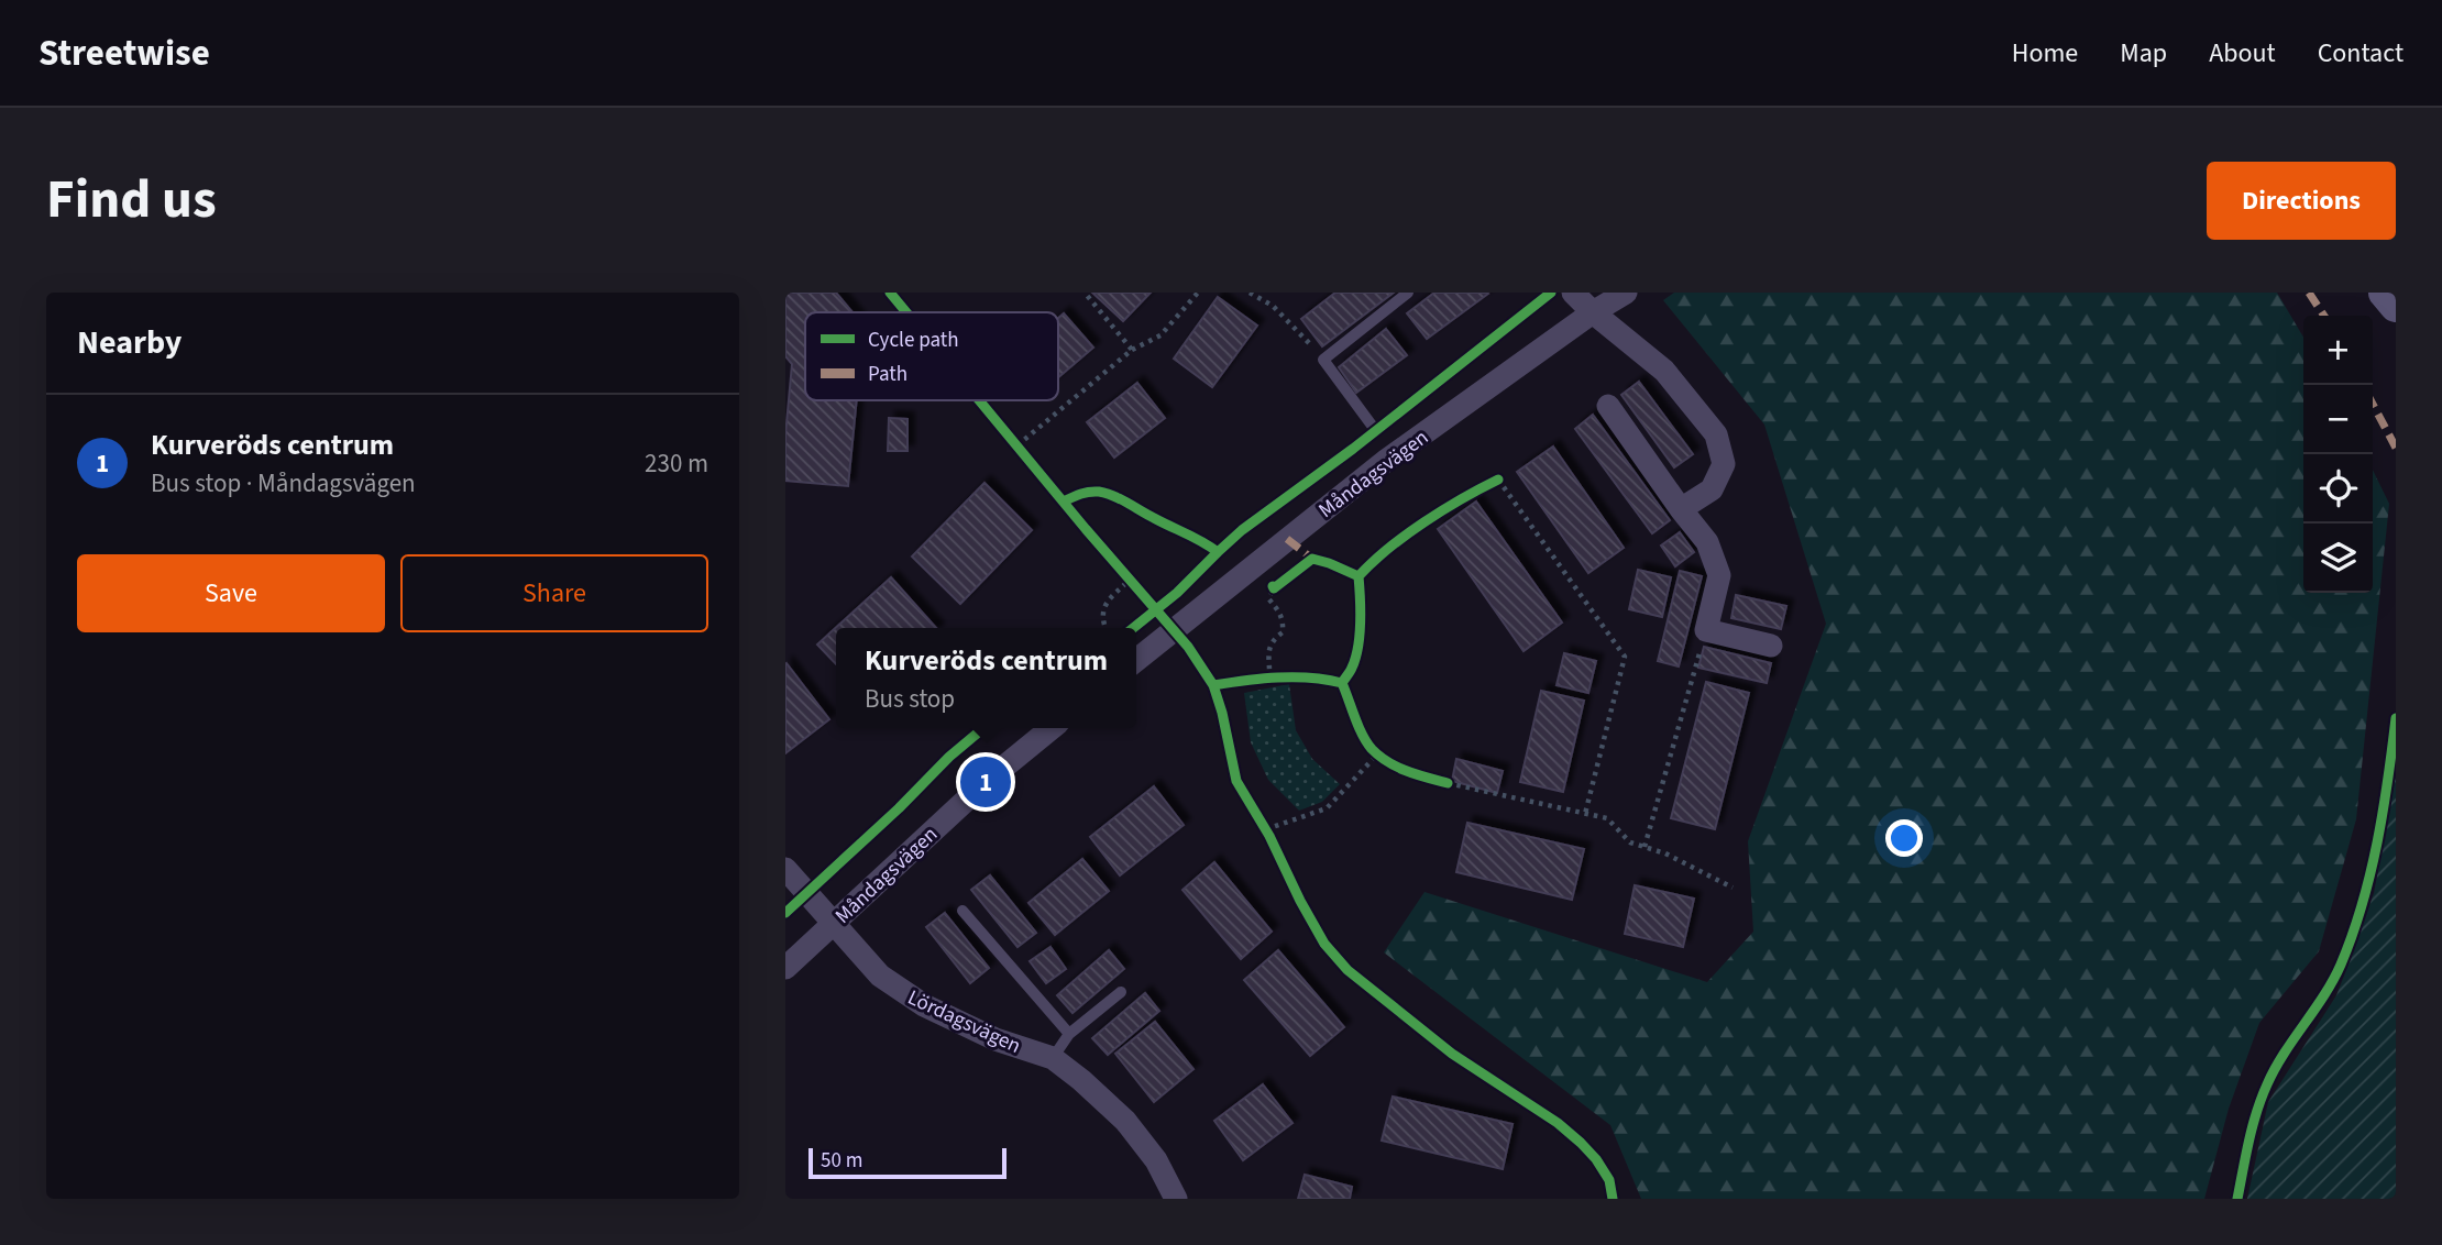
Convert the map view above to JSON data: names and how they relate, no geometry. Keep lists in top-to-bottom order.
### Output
{
  "streets": {
    "street": ["Måndagsvägen", "Lördagsvägen"]
  },
  "crossings": [
    ["Måndagsvägen", "Lördagsvägen"]
  ],
  "legend": ["Cycle path", "Path"],
  "scale_bar": "50 m",
  "page": {
    "header": "Streetwise",
    "nav": [
      "Home",
      "Map",
      "About",
      "Contact"
    ],
    "title": "Find us",
    "buttons": [
      "Directions",
      ["Save", "Share"]
    ],
    "heading": "Nearby",
    "map_buttons": ["+", "−"],
    "list": [
      {
        "mark": "1",
        "name": "Kurveröds centrum",
        "note": "Bus stop · Måndagsvägen",
        "value": "230 m"
      }
    ],
    "popup": ["Kurveröds centrum", "Bus stop"],
    "pins": "1",
    "scale": "50 m"
  }
}
